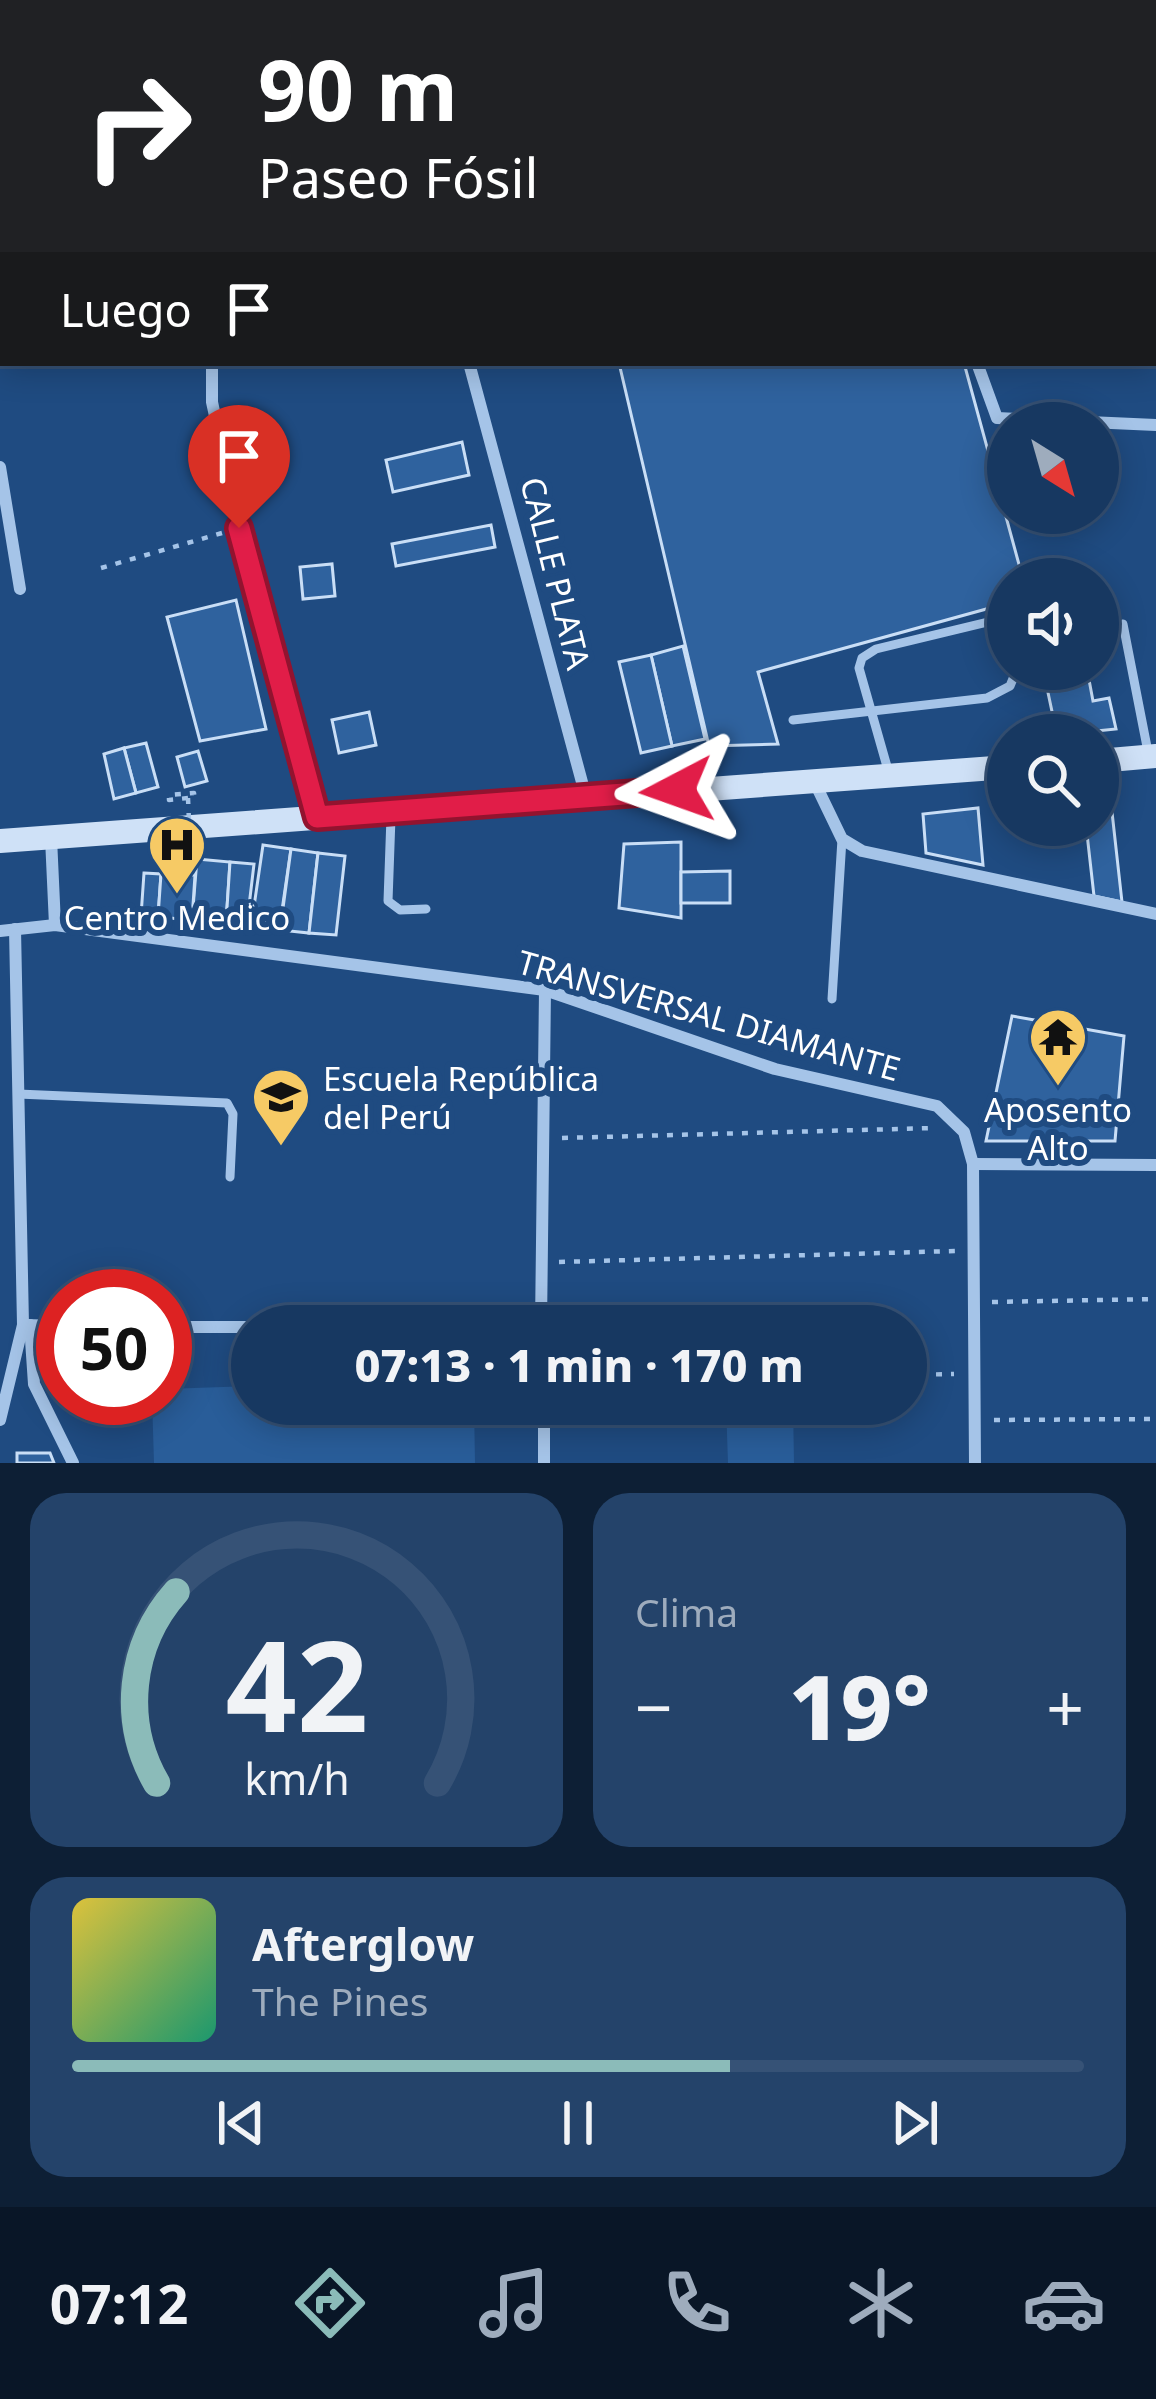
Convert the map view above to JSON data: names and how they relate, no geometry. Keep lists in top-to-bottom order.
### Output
{
  "streets": {
    "street": ["CALLE PLATA", "TRANSVERSAL DIAMANTE"]
  },
  "places": {
    "hospital": ["Centro Medico"],
    "temple": ["Aposento Alto"],
    "school or university": ["Escuela República del Perú"]
  },
  "north": "bottom right",
  "page": {
    "turn": ["90 m", "Paseo Fósil"],
    "then": "Luego",
    "limit": "50",
    "trip": "07:13 · 1 min · 170 m",
    "tile": "Clima",
    "heat": ["−", "19°", "+"],
    "song": ["Afterglow", "The Pines"],
    "tabs": "07:12",
    "gauge": ["42", "km/h"]
  }
}
